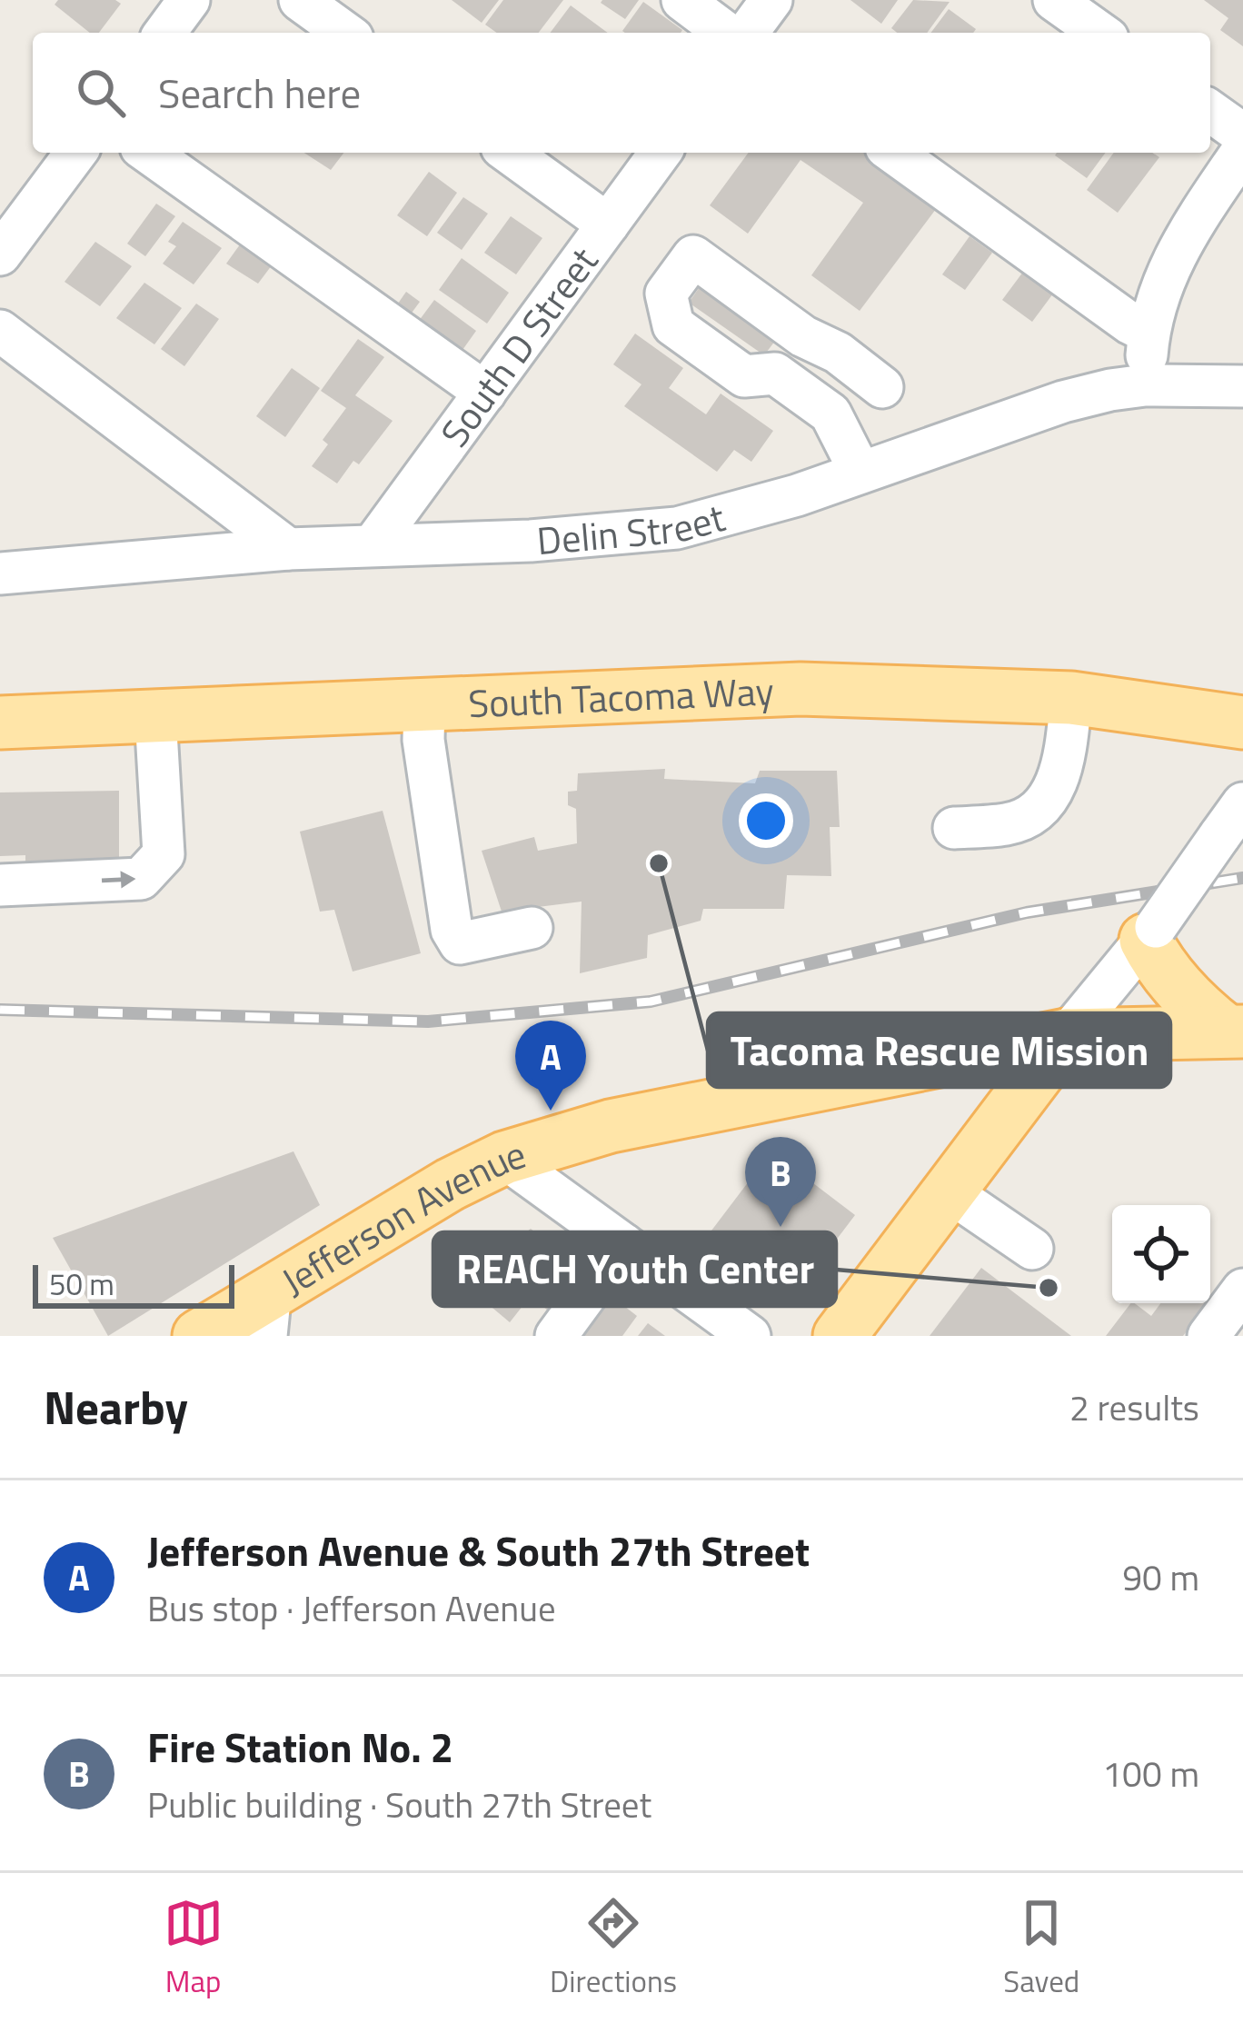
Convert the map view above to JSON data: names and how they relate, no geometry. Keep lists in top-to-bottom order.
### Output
{
  "streets": {
    "main road": ["South Tacoma Way", "Jefferson Avenue"],
    "street": ["South D Street", "Delin Street"]
  },
  "crossings": [
    ["South D Street", "Delin Street"]
  ],
  "places": ["Tacoma Rescue Mission", "REACH Youth Center"],
  "scale_bar": "50 m",
  "page": {
    "search": "Search here",
    "pins": ["A", "B"],
    "scale": "50 m",
    "heading": ["Nearby", "2 results"],
    "list": [
      {
        "mark": "A",
        "name": "Jefferson Avenue & South 27th Street",
        "note": "Bus stop · Jefferson Avenue",
        "value": "90 m"
      },
      {
        "mark": "B",
        "name": "Fire Station No. 2",
        "note": "Public building · South 27th Street",
        "value": "100 m"
      }
    ],
    "nav": ["Map", "Directions", "Saved"]
  }
}
